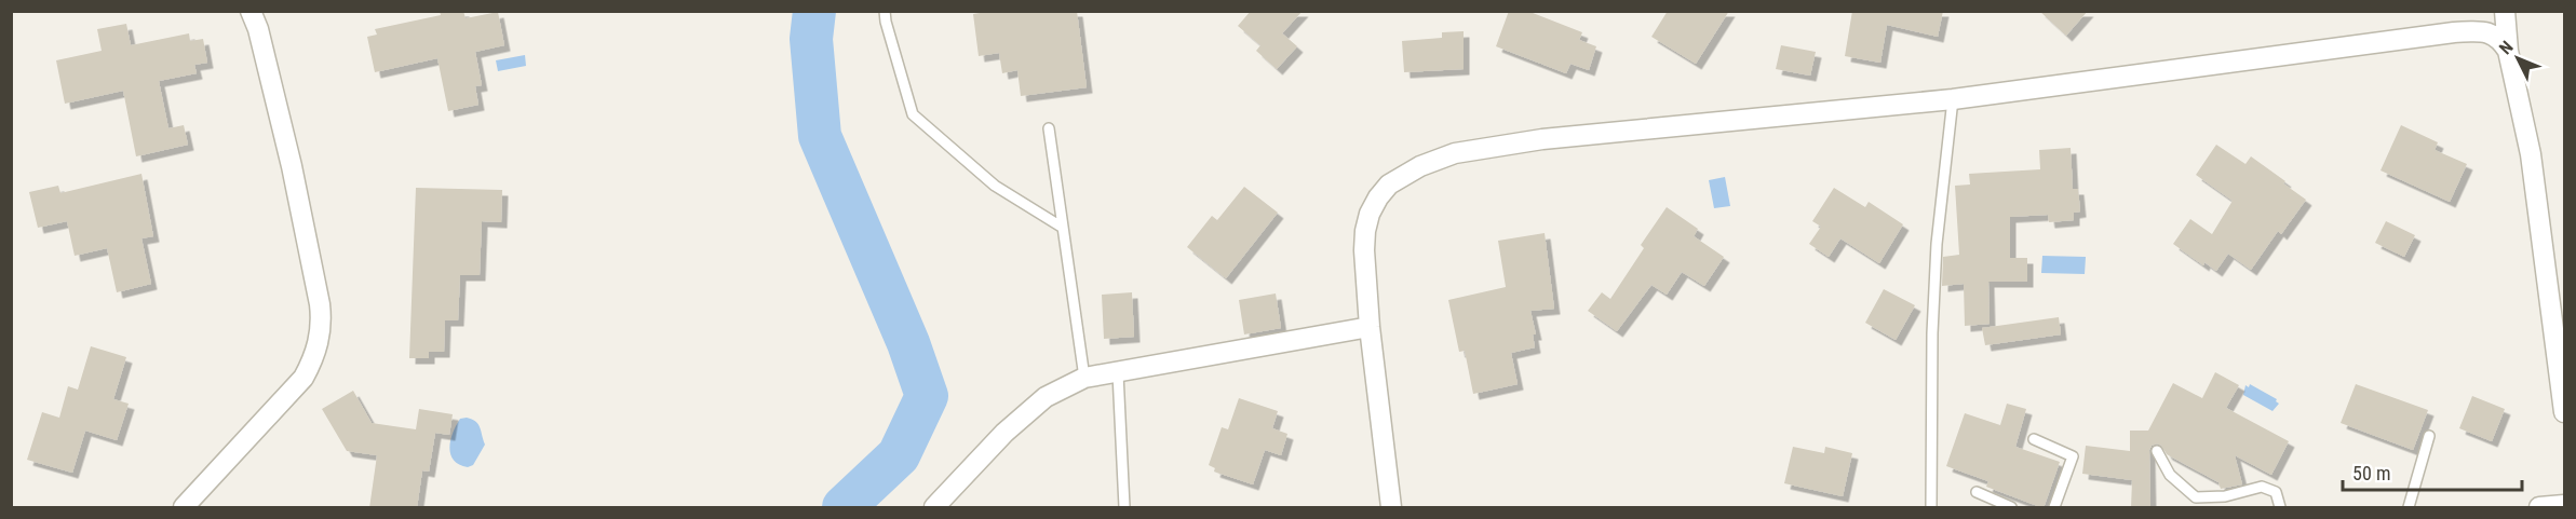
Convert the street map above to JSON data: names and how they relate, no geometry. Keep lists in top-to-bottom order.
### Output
{
  "scale_bar": "50 m",
  "north": "top left"
}
